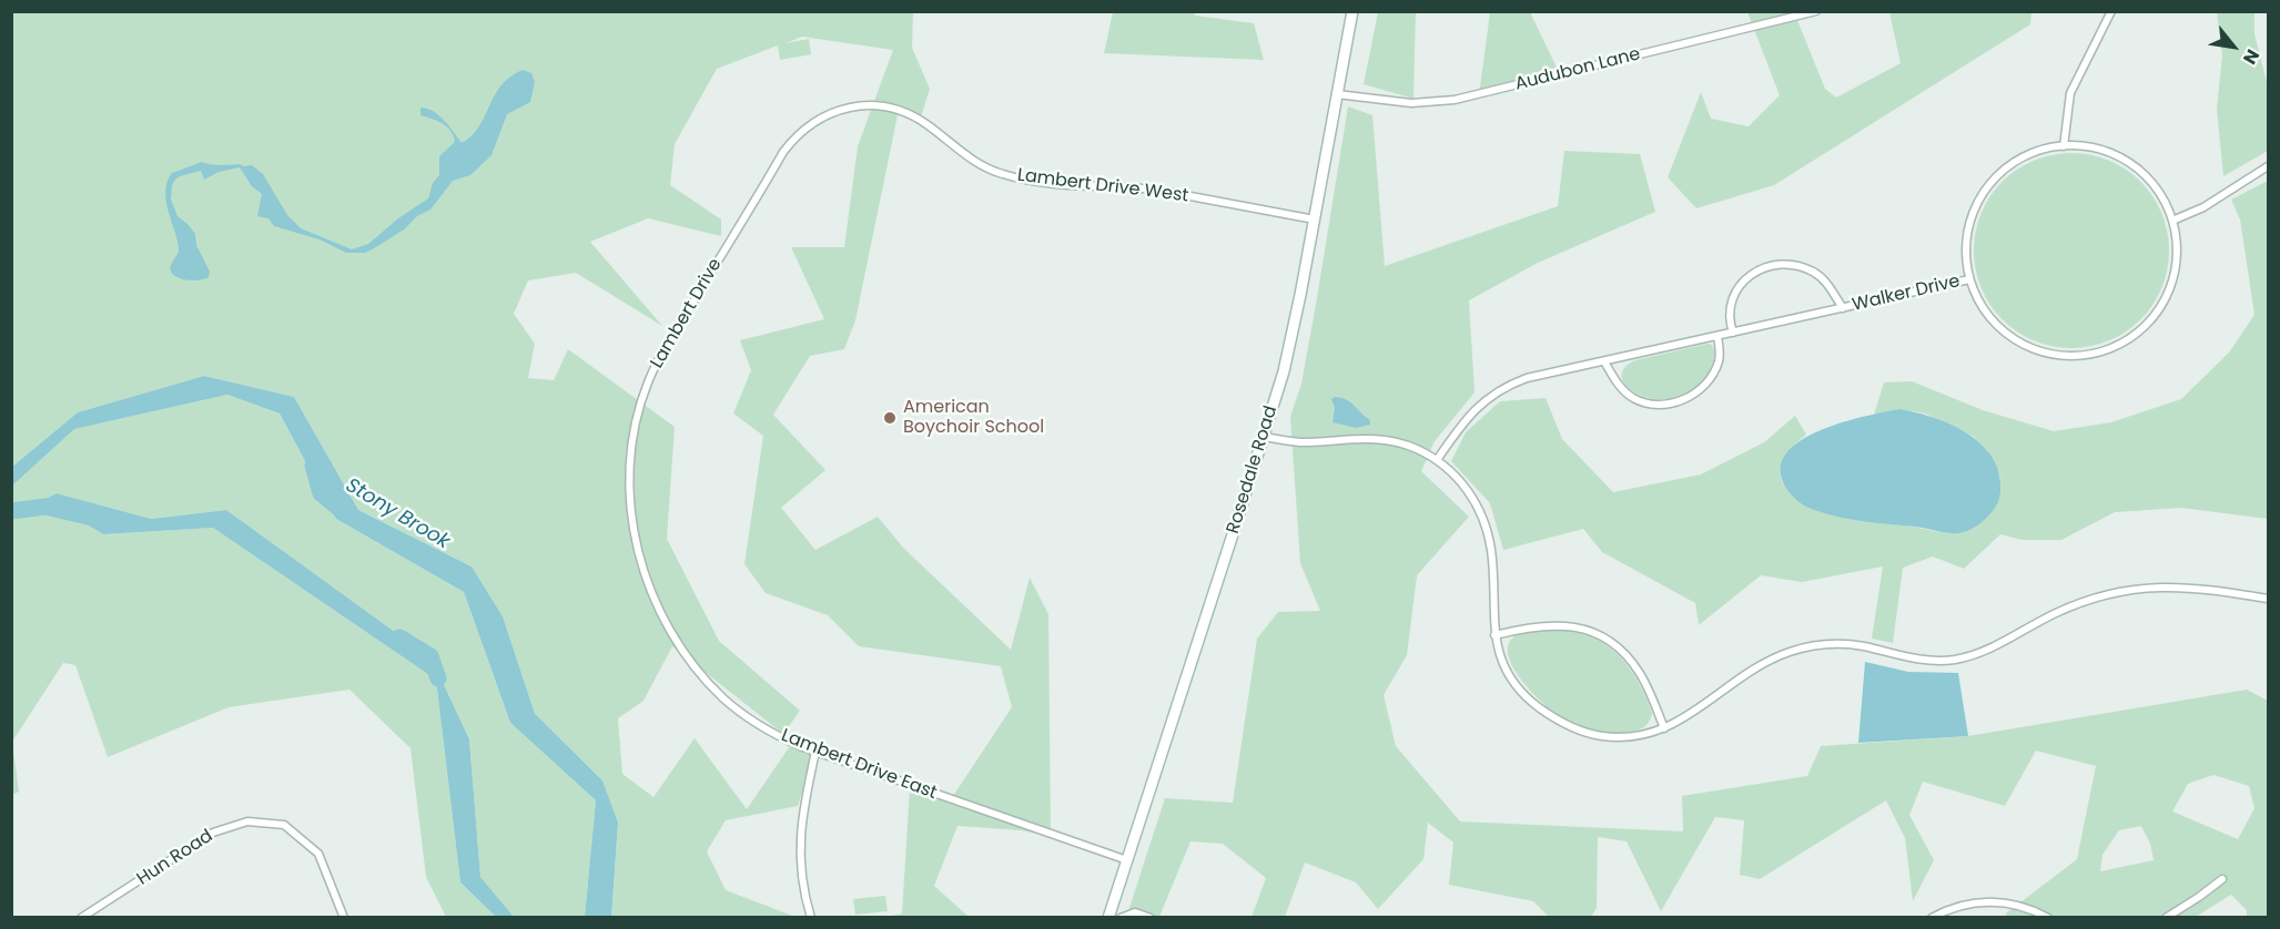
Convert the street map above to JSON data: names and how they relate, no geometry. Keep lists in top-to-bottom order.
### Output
{
  "streets": {
    "street": [
      "Audubon Lane",
      "Lambert Drive West",
      "Walker Drive",
      "Lambert Drive",
      "Rosedale Road",
      "Lambert Drive East",
      "Hun Road"
    ]
  },
  "crossings": [
    ["Audubon Lane", "Rosedale Road"],
    ["Lambert Drive West", "Lambert Drive"],
    ["Lambert Drive West", "Rosedale Road"],
    ["Lambert Drive", "Lambert Drive East"],
    ["Rosedale Road", "Lambert Drive East"]
  ],
  "water": ["Stony Brook"],
  "places": ["American Boychoir School"],
  "north": "bottom right"
}
